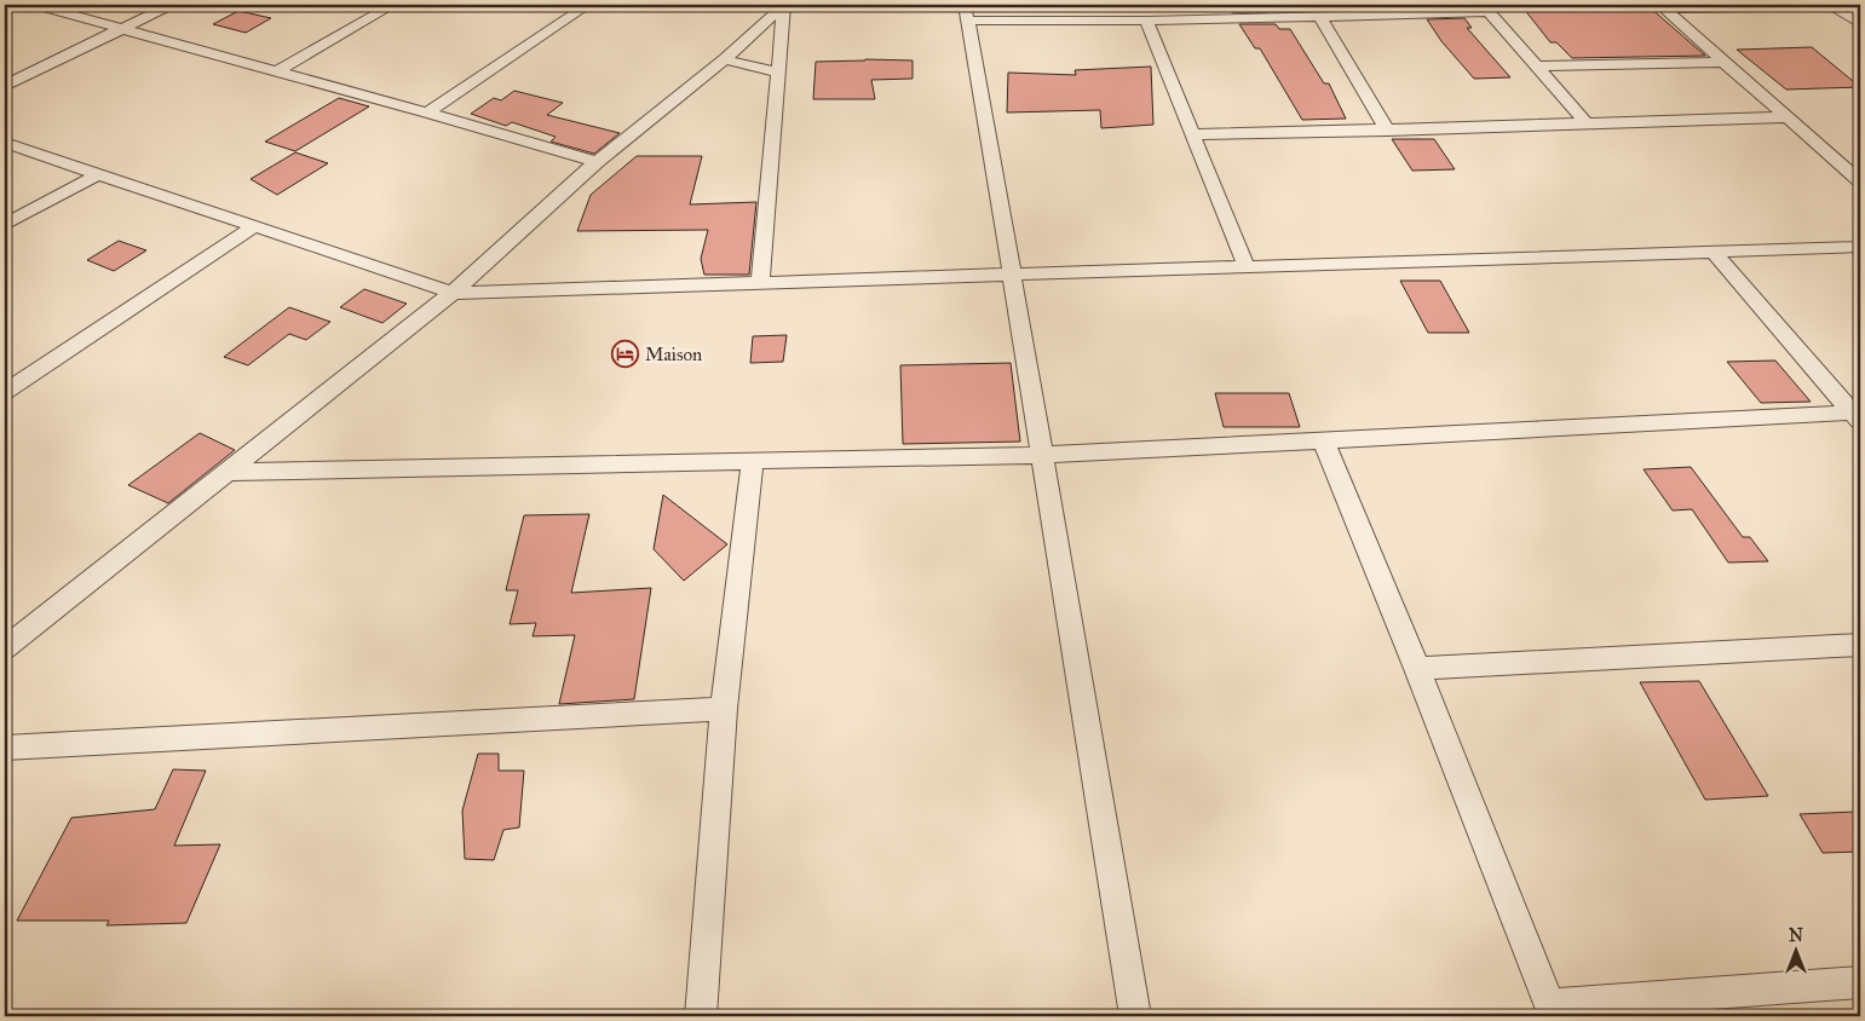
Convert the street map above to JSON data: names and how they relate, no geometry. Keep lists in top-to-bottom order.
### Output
{
  "places": {
    "hotel": ["Maison"]
  },
  "north": "top"
}
